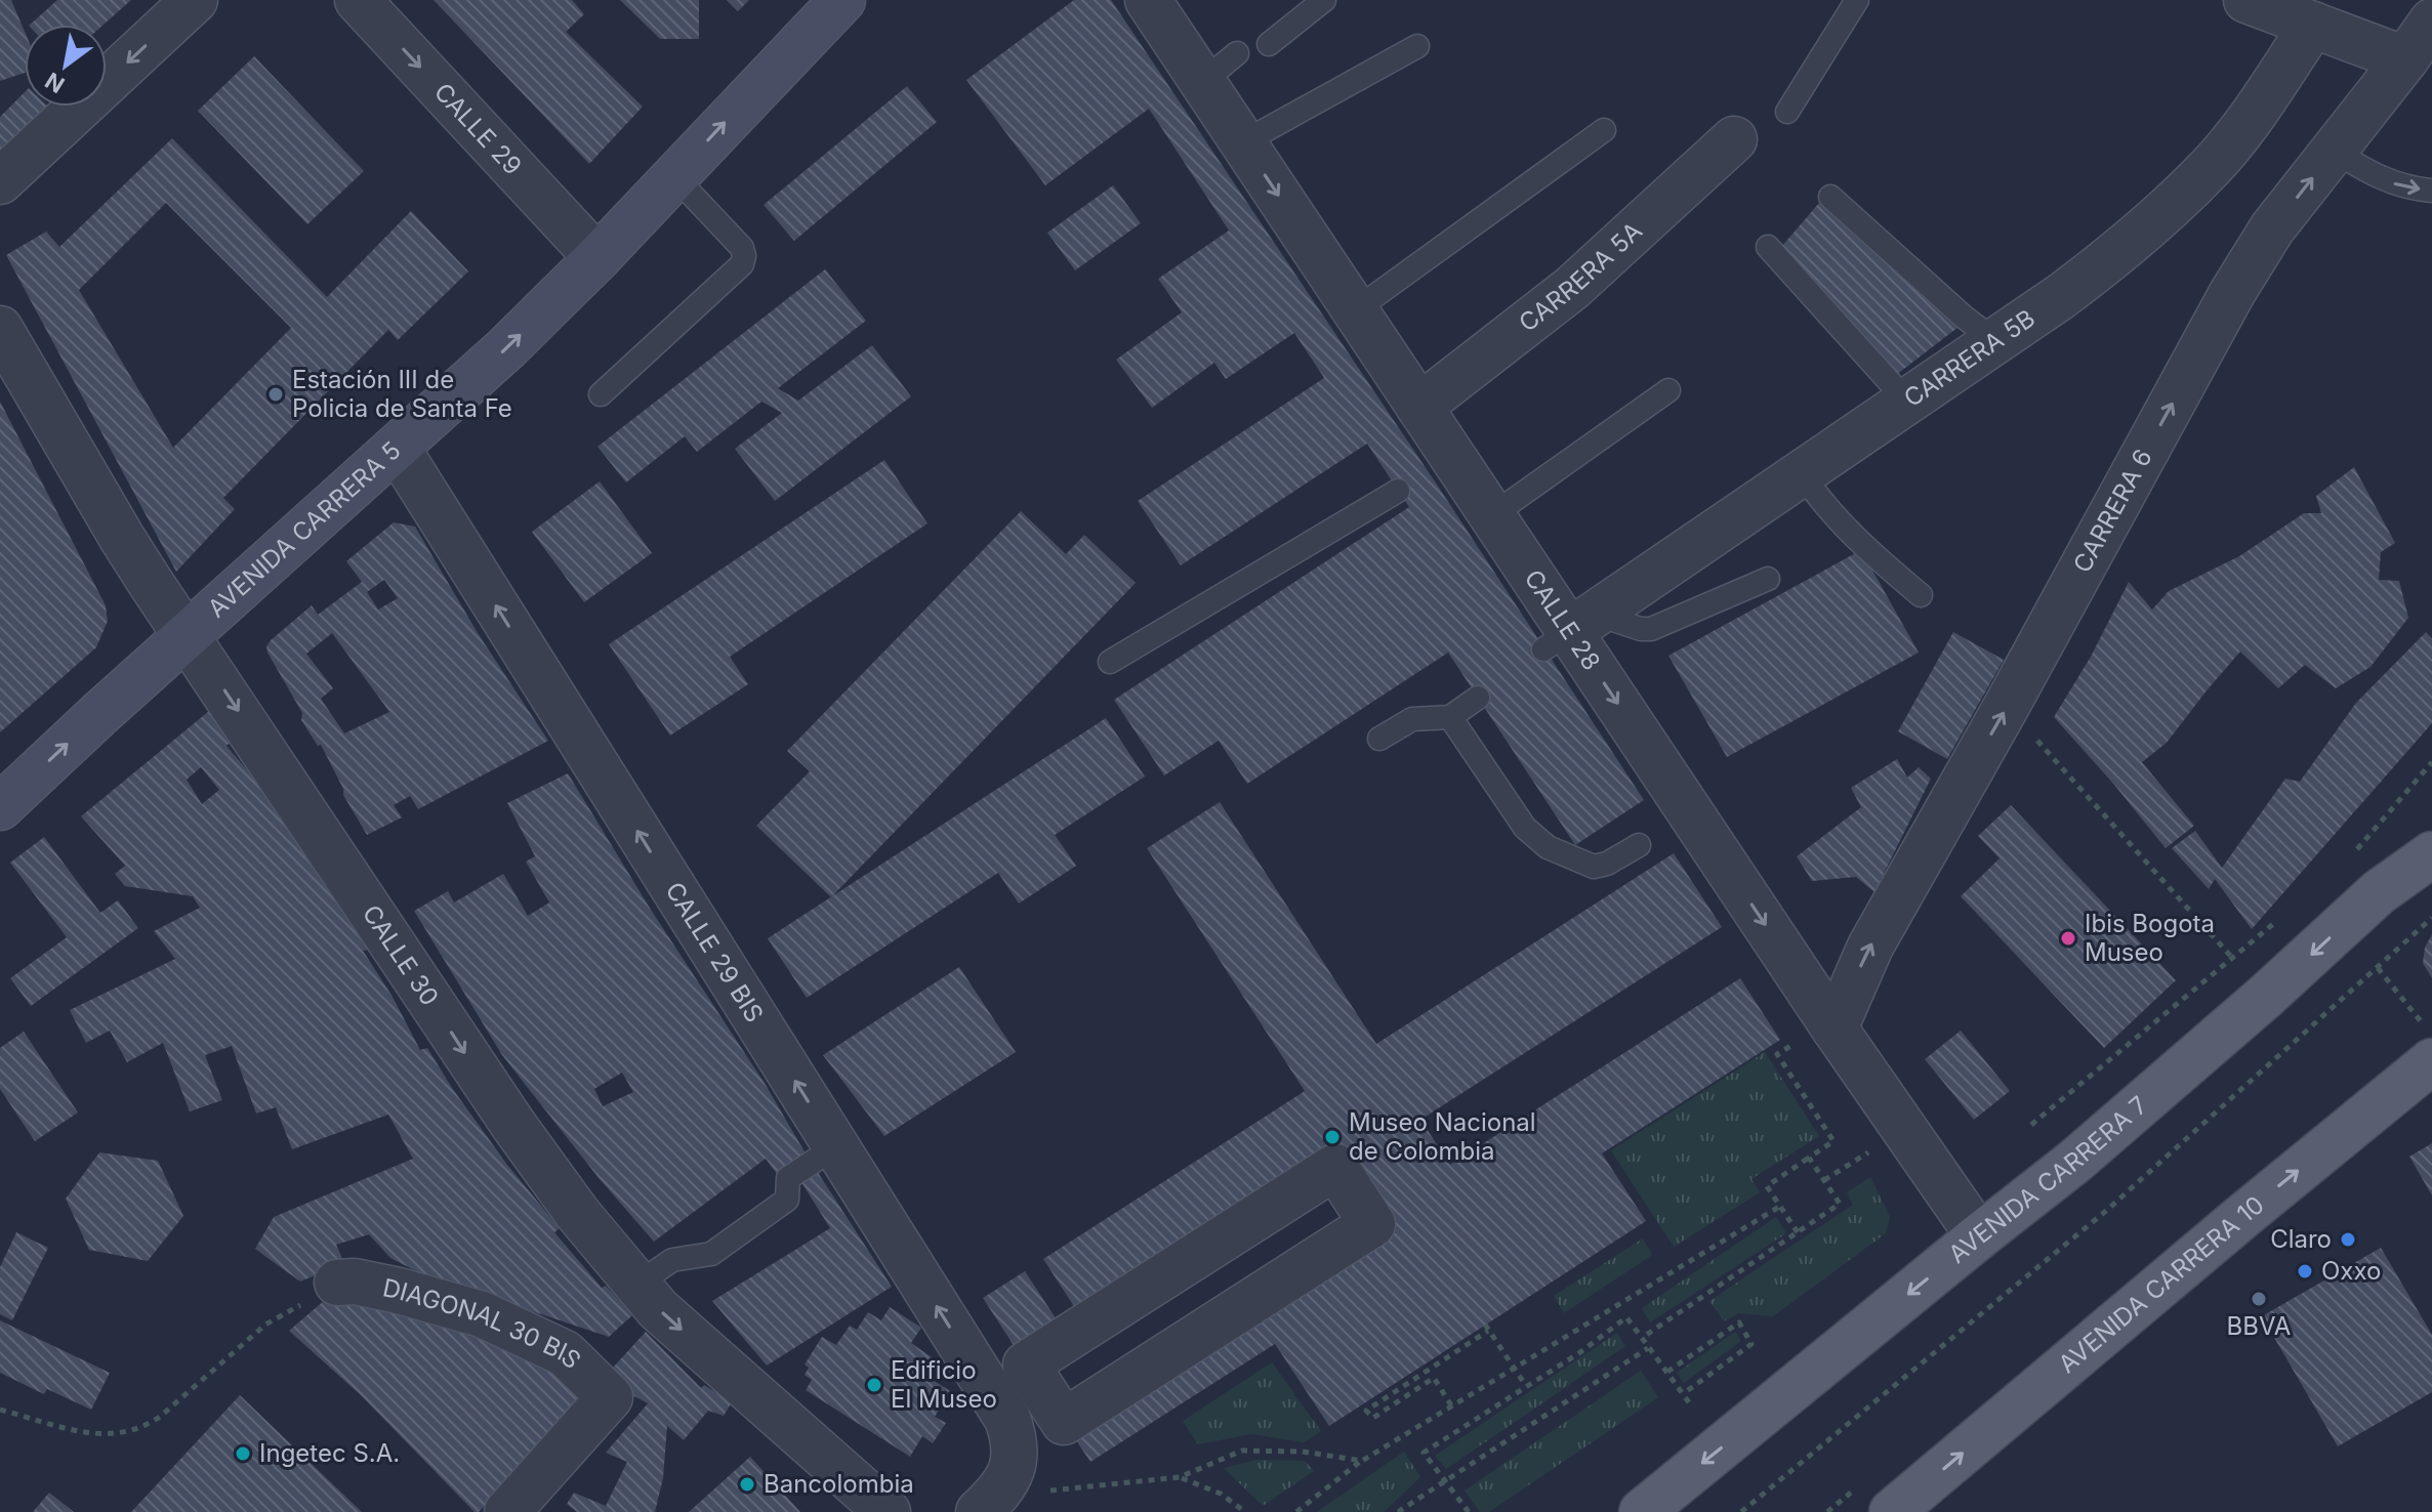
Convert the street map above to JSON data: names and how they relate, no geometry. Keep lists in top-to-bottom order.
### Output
{
  "streets": {
    "main road": ["AVENIDA CARRERA 5", "AVENIDA CARRERA 7", "AVENIDA CARRERA 10"],
    "street": [
      "CALLE 29",
      "CARRERA 5A",
      "CARRERA 5B",
      "CARRERA 6",
      "CALLE 28",
      "CALLE 29 BIS",
      "CALLE 30",
      "DIAGONAL 30 BIS"
    ]
  },
  "crossings": [
    ["CALLE 29", "AVENIDA CARRERA 5"],
    ["CARRERA 5A", "CALLE 28"],
    ["CARRERA 5B", "CALLE 28"],
    ["CARRERA 6", "CALLE 28"],
    ["AVENIDA CARRERA 5", "CALLE 29 BIS"],
    ["AVENIDA CARRERA 5", "CALLE 30"],
    ["CALLE 28", "AVENIDA CARRERA 7"]
  ],
  "one_way": [
    "CALLE 29",
    "CARRERA 6",
    "AVENIDA CARRERA 5",
    "CALLE 28",
    "CALLE 29 BIS",
    "CALLE 30",
    "AVENIDA CARRERA 7",
    "AVENIDA CARRERA 10"
  ],
  "places": [
    "Estación III de Policia de Santa Fe",
    "Ibis Bogota Museo",
    "Museo Nacional de Colombia",
    "Claro",
    "Oxxo",
    "BBVA",
    "Edificio El Museo",
    "Ingetec S.A.",
    "Bancolombia"
  ],
  "north": "bottom left"
}
